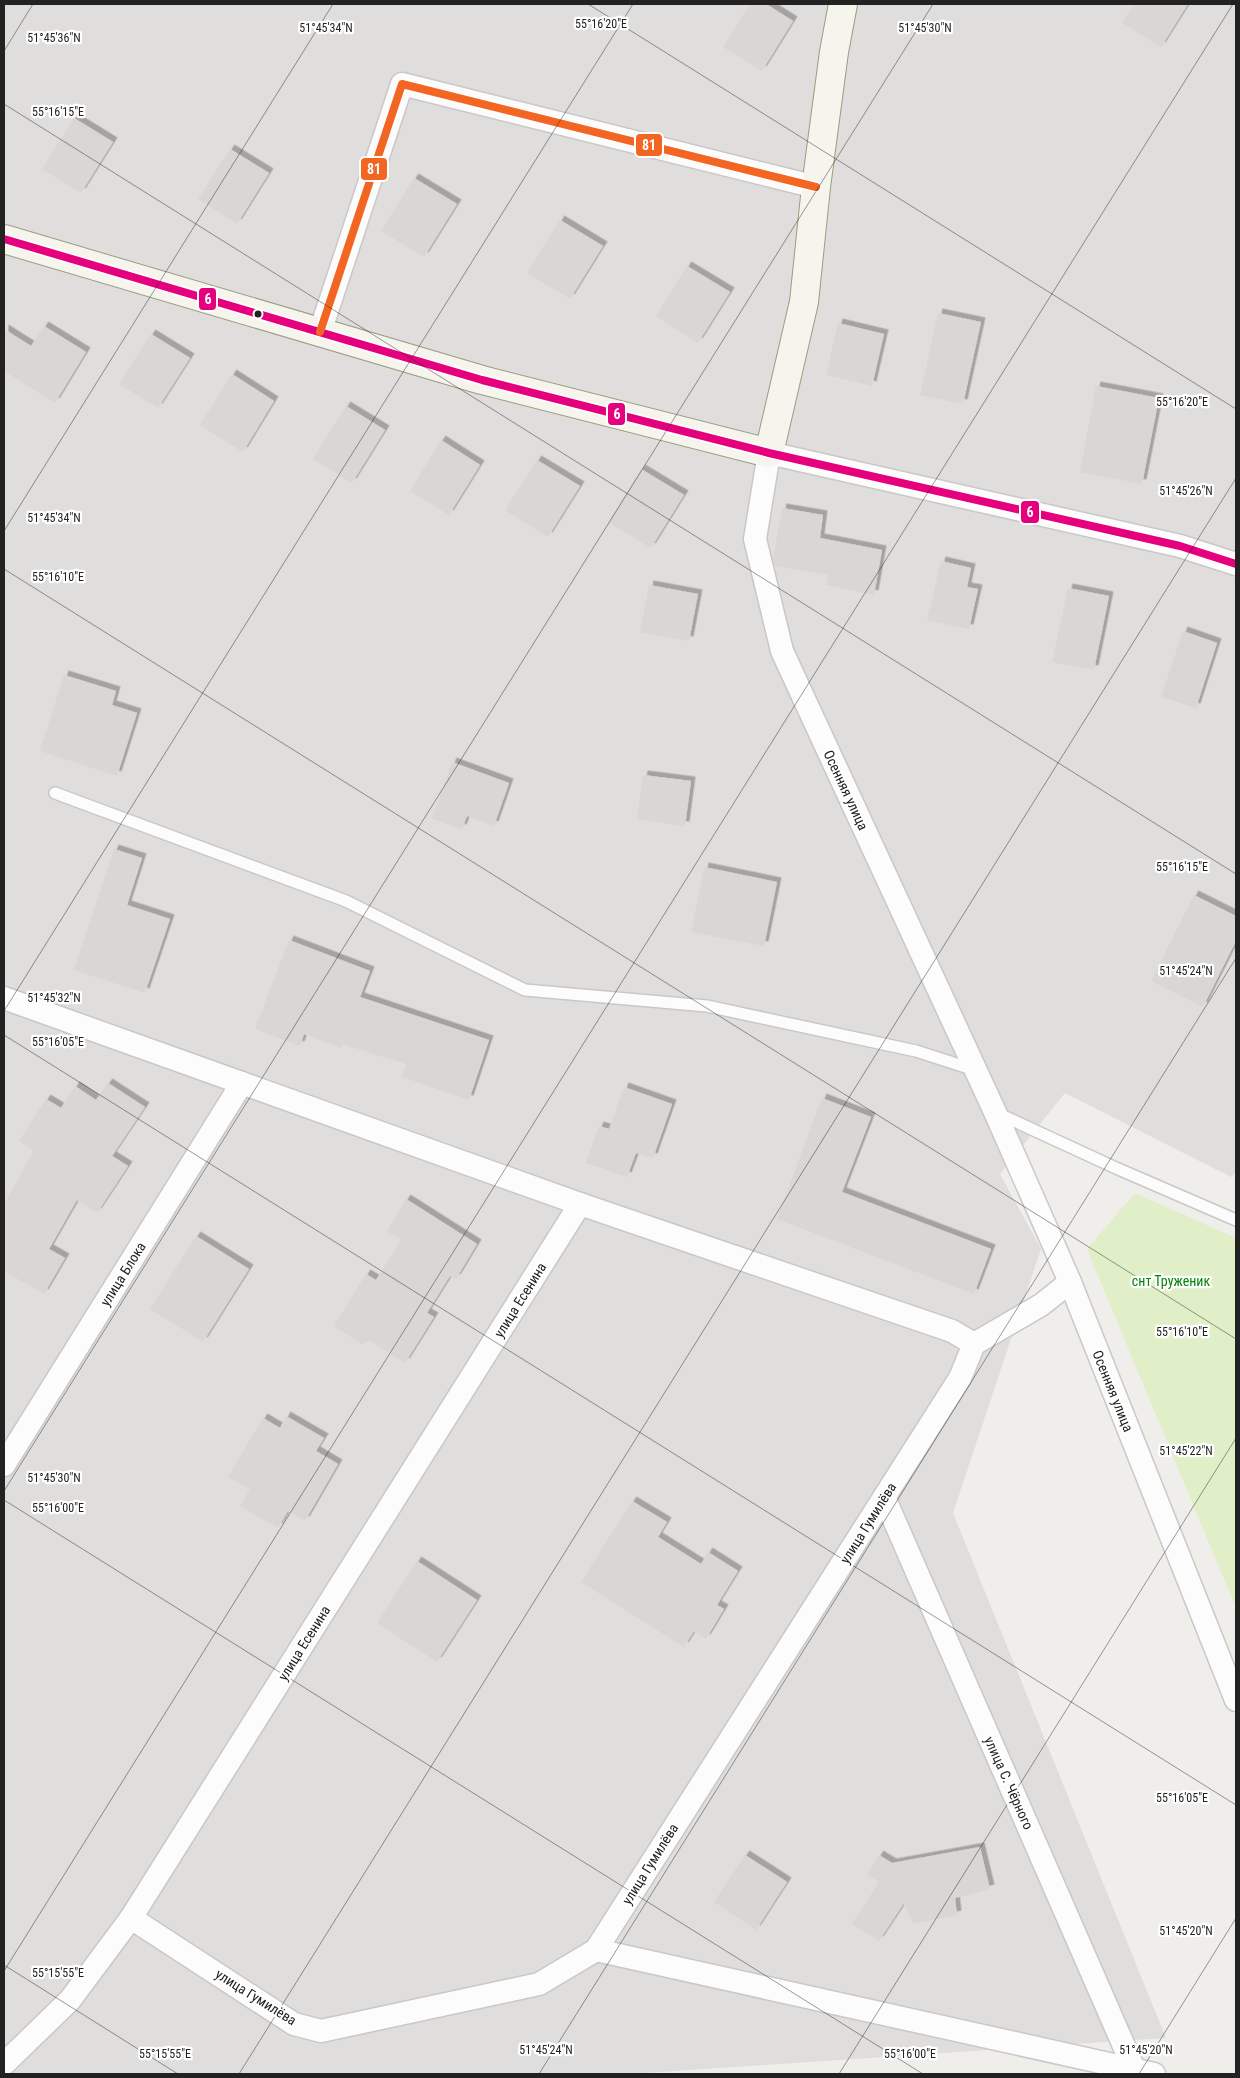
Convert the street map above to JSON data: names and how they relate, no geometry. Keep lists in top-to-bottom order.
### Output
{
  "streets": {
    "street": [
      "Осенняя улица",
      "улица Блока",
      "улица Есенина",
      "улица Гумилёва",
      "улица С. Чёрного"
    ]
  },
  "crossings": [
    ["улица Есенина", "улица Гумилёва"],
    ["улица Гумилёва", "улица С. Чёрного"]
  ],
  "parks": ["снт Труженик"],
  "lines": ["transit line 81", "transit line 6"],
  "coordinates": [
    "55°16'20\"E",
    "51°45'34\"N",
    "51°45'30\"N",
    "51°45'36\"N",
    "55°16'15\"E",
    "51°45'26\"N",
    "55°16'10\"E",
    "51°45'24\"N",
    "51°45'32\"N",
    "55°16'05\"E",
    "51°45'22\"N",
    "55°16'00\"E",
    "51°45'20\"N",
    "55°15'55\"E"
  ]
}
